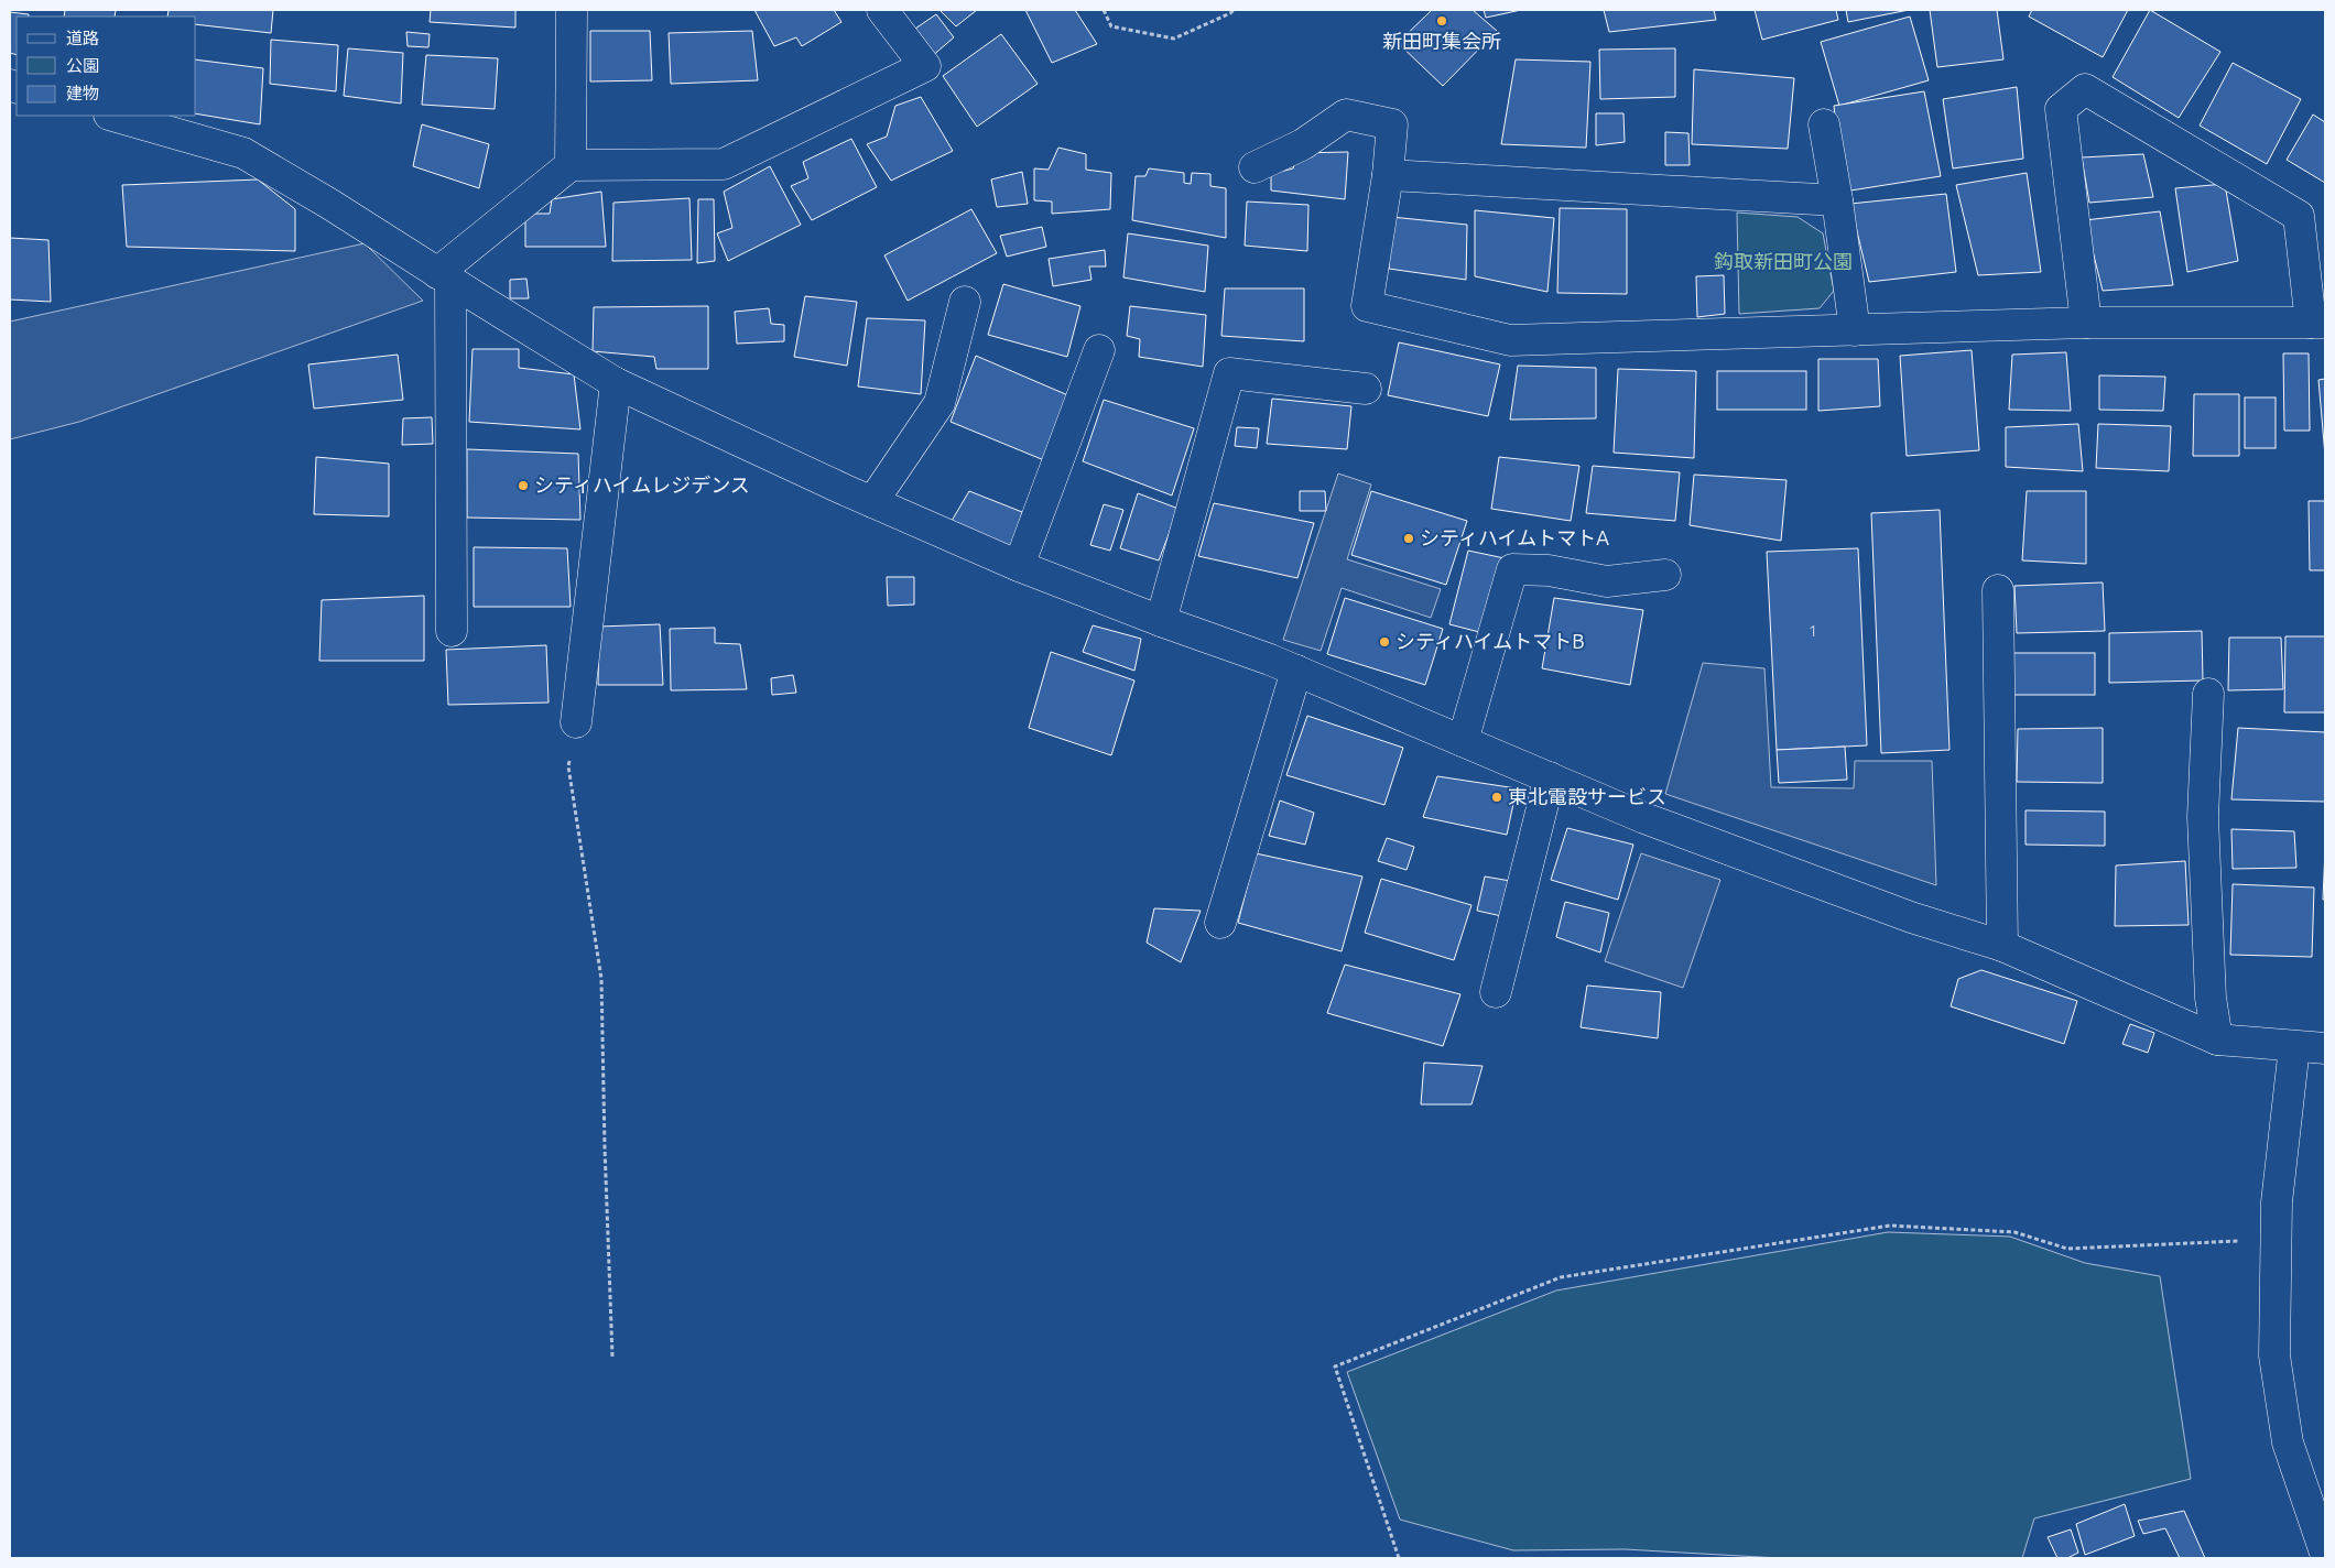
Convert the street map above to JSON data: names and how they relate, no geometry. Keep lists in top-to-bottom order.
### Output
{
  "parks": ["鈎取新田町公園"],
  "places": [
    "新田町集会所",
    "シティハイムレジデンス",
    "シティハイムトマトA",
    "シティハイムトマトB",
    "東北電設サービス"
  ],
  "house_numbers": ["1"],
  "legend": ["道路", "公園", "建物"]
}
